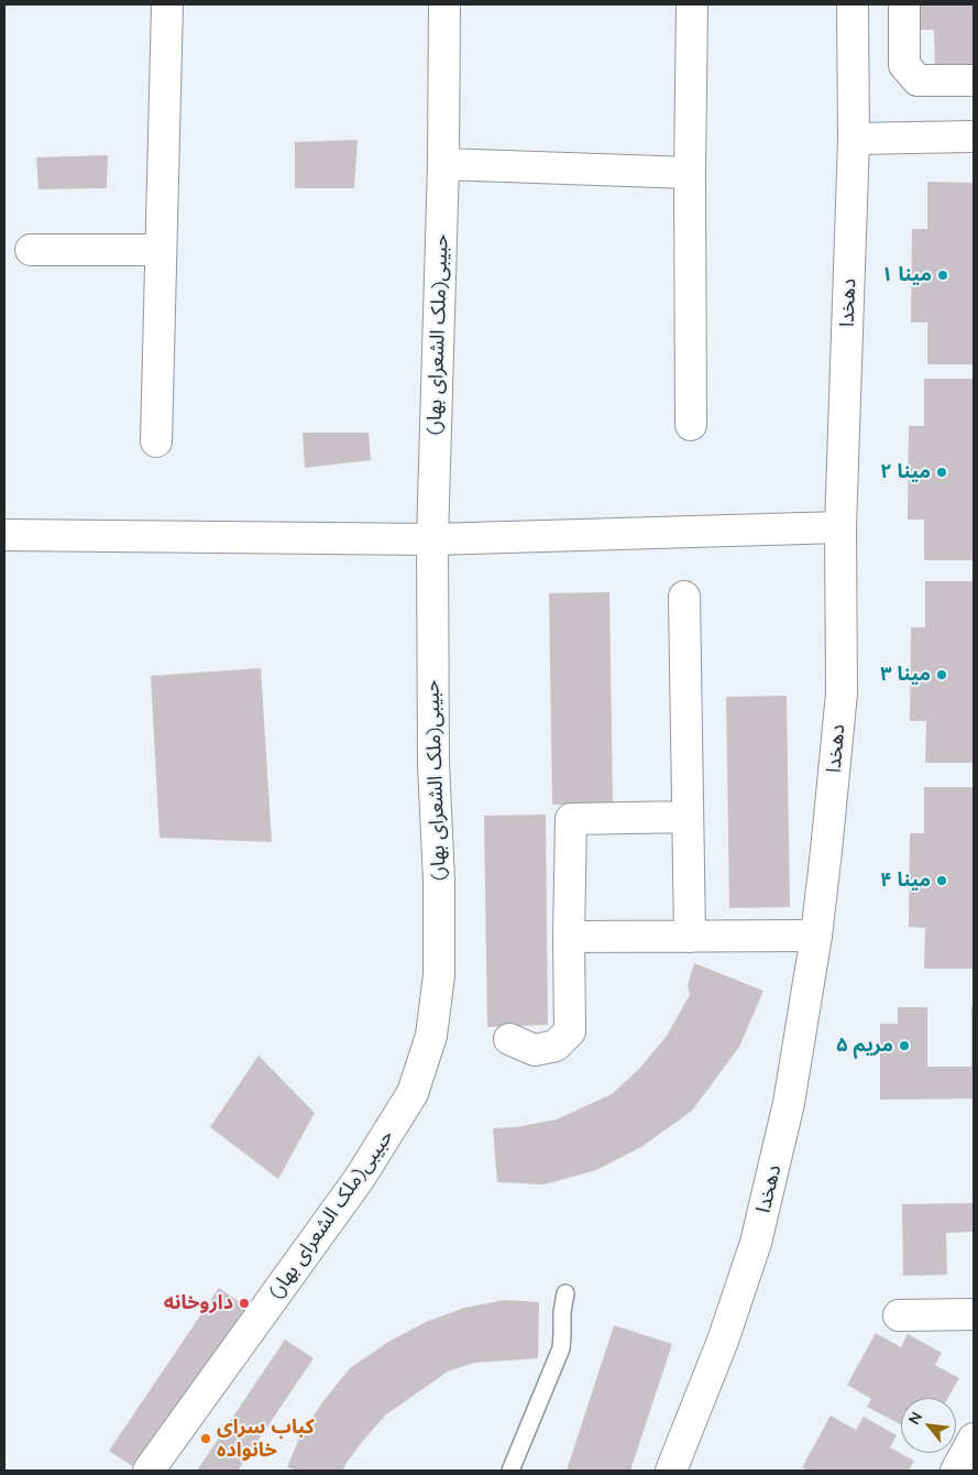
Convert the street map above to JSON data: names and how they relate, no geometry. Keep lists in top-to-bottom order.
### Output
{
  "streets": {
    "street": ["دهخدا", "حبیبی(ملک الشعرای بهار)"]
  },
  "places": [
    "مینا ۱",
    "مینا ۲",
    "مینا ۳",
    "مینا ۴",
    "مریم ۵",
    "داروخانه",
    "کباب سرای خانواده"
  ],
  "north": "top left"
}
